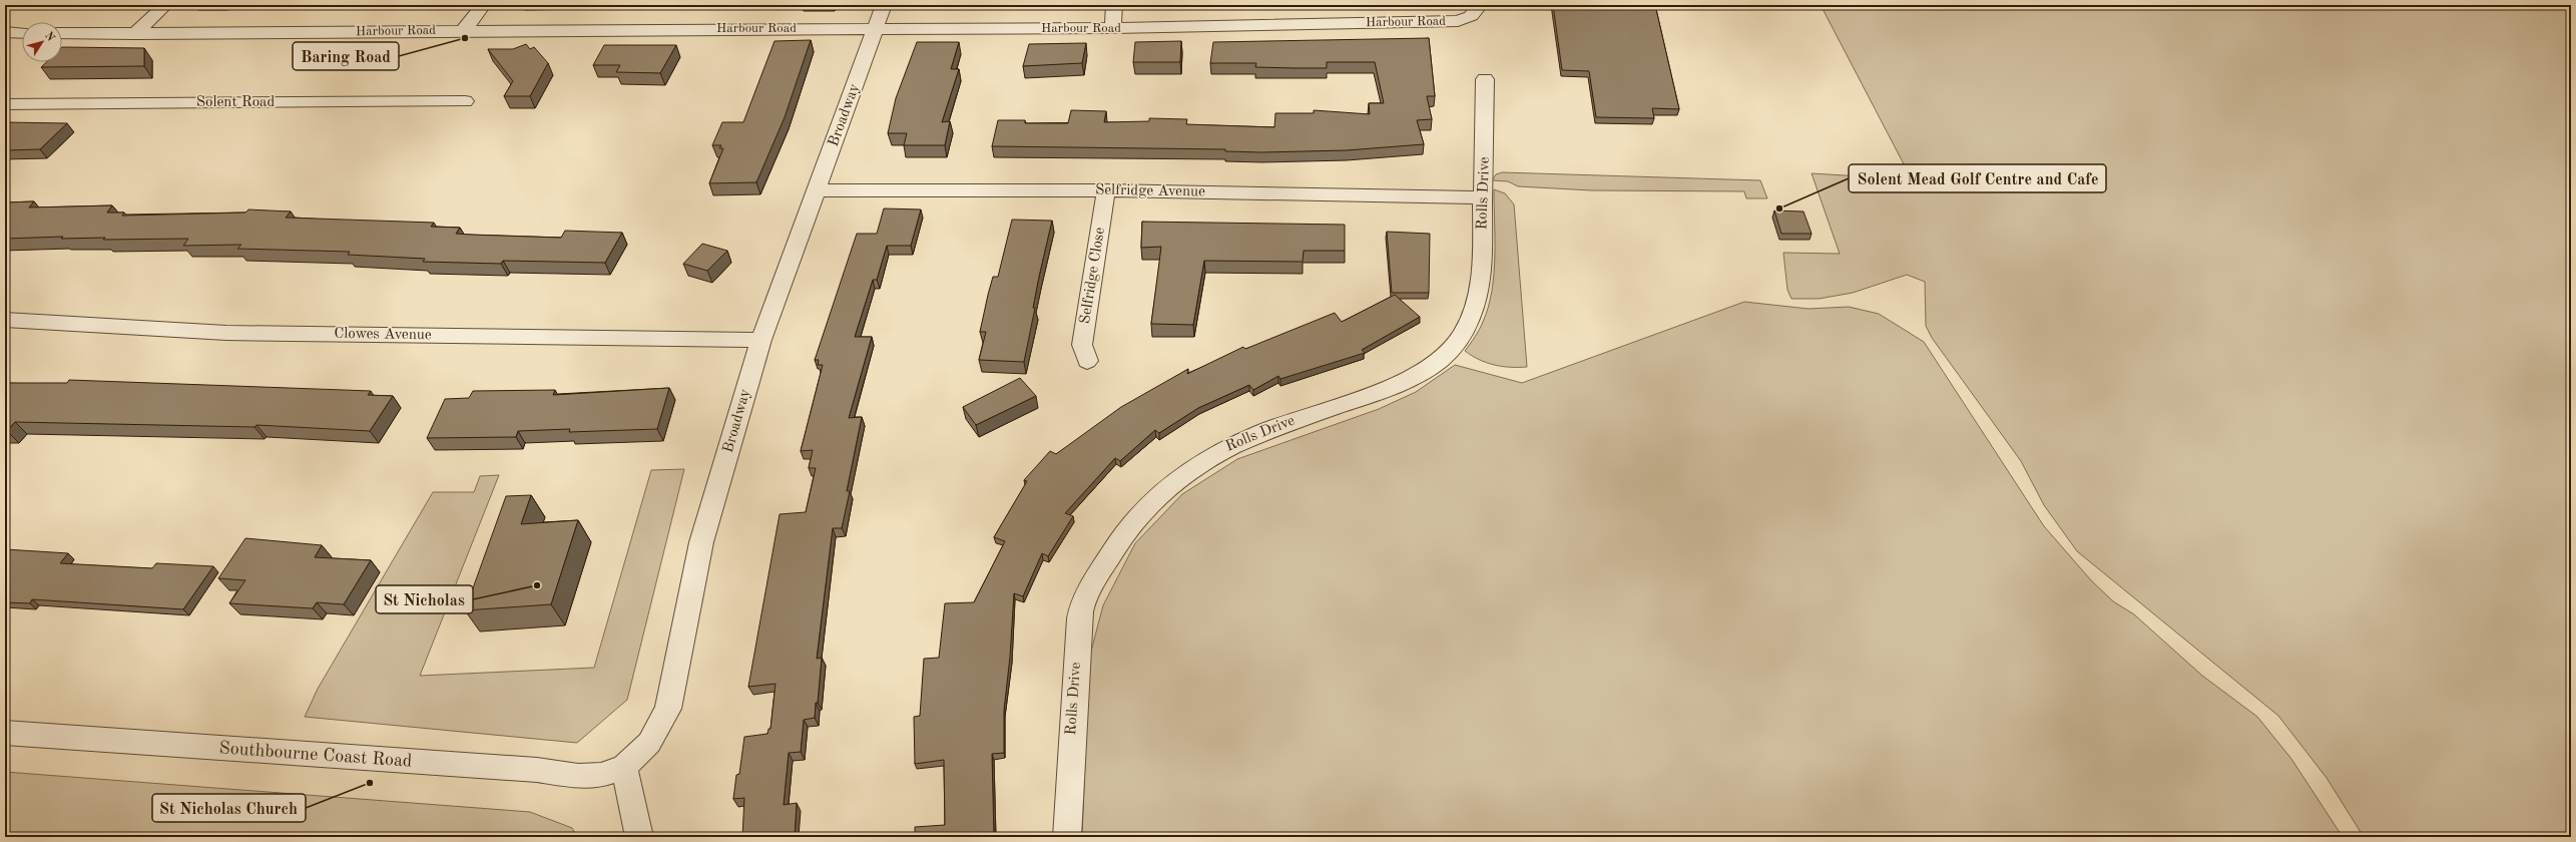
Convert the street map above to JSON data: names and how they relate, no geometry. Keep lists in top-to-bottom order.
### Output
{
  "streets": {
    "street": [
      "Harbour Road",
      "Solent Road",
      "Broadway",
      "Selfridge Avenue",
      "Rolls Drive",
      "Selfridge Close",
      "Clowes Avenue",
      "Southbourne Coast Road"
    ]
  },
  "crossings": [
    ["Harbour Road", "Broadway"],
    ["Broadway", "Selfridge Avenue"],
    ["Broadway", "Clowes Avenue"],
    ["Broadway", "Southbourne Coast Road"],
    ["Selfridge Avenue", "Rolls Drive"],
    ["Selfridge Avenue", "Selfridge Close"]
  ],
  "places": [
    "Baring Road",
    "Solent Mead Golf Centre and Cafe",
    "St Nicholas",
    "St Nicholas Church"
  ],
  "north": "top right"
}
